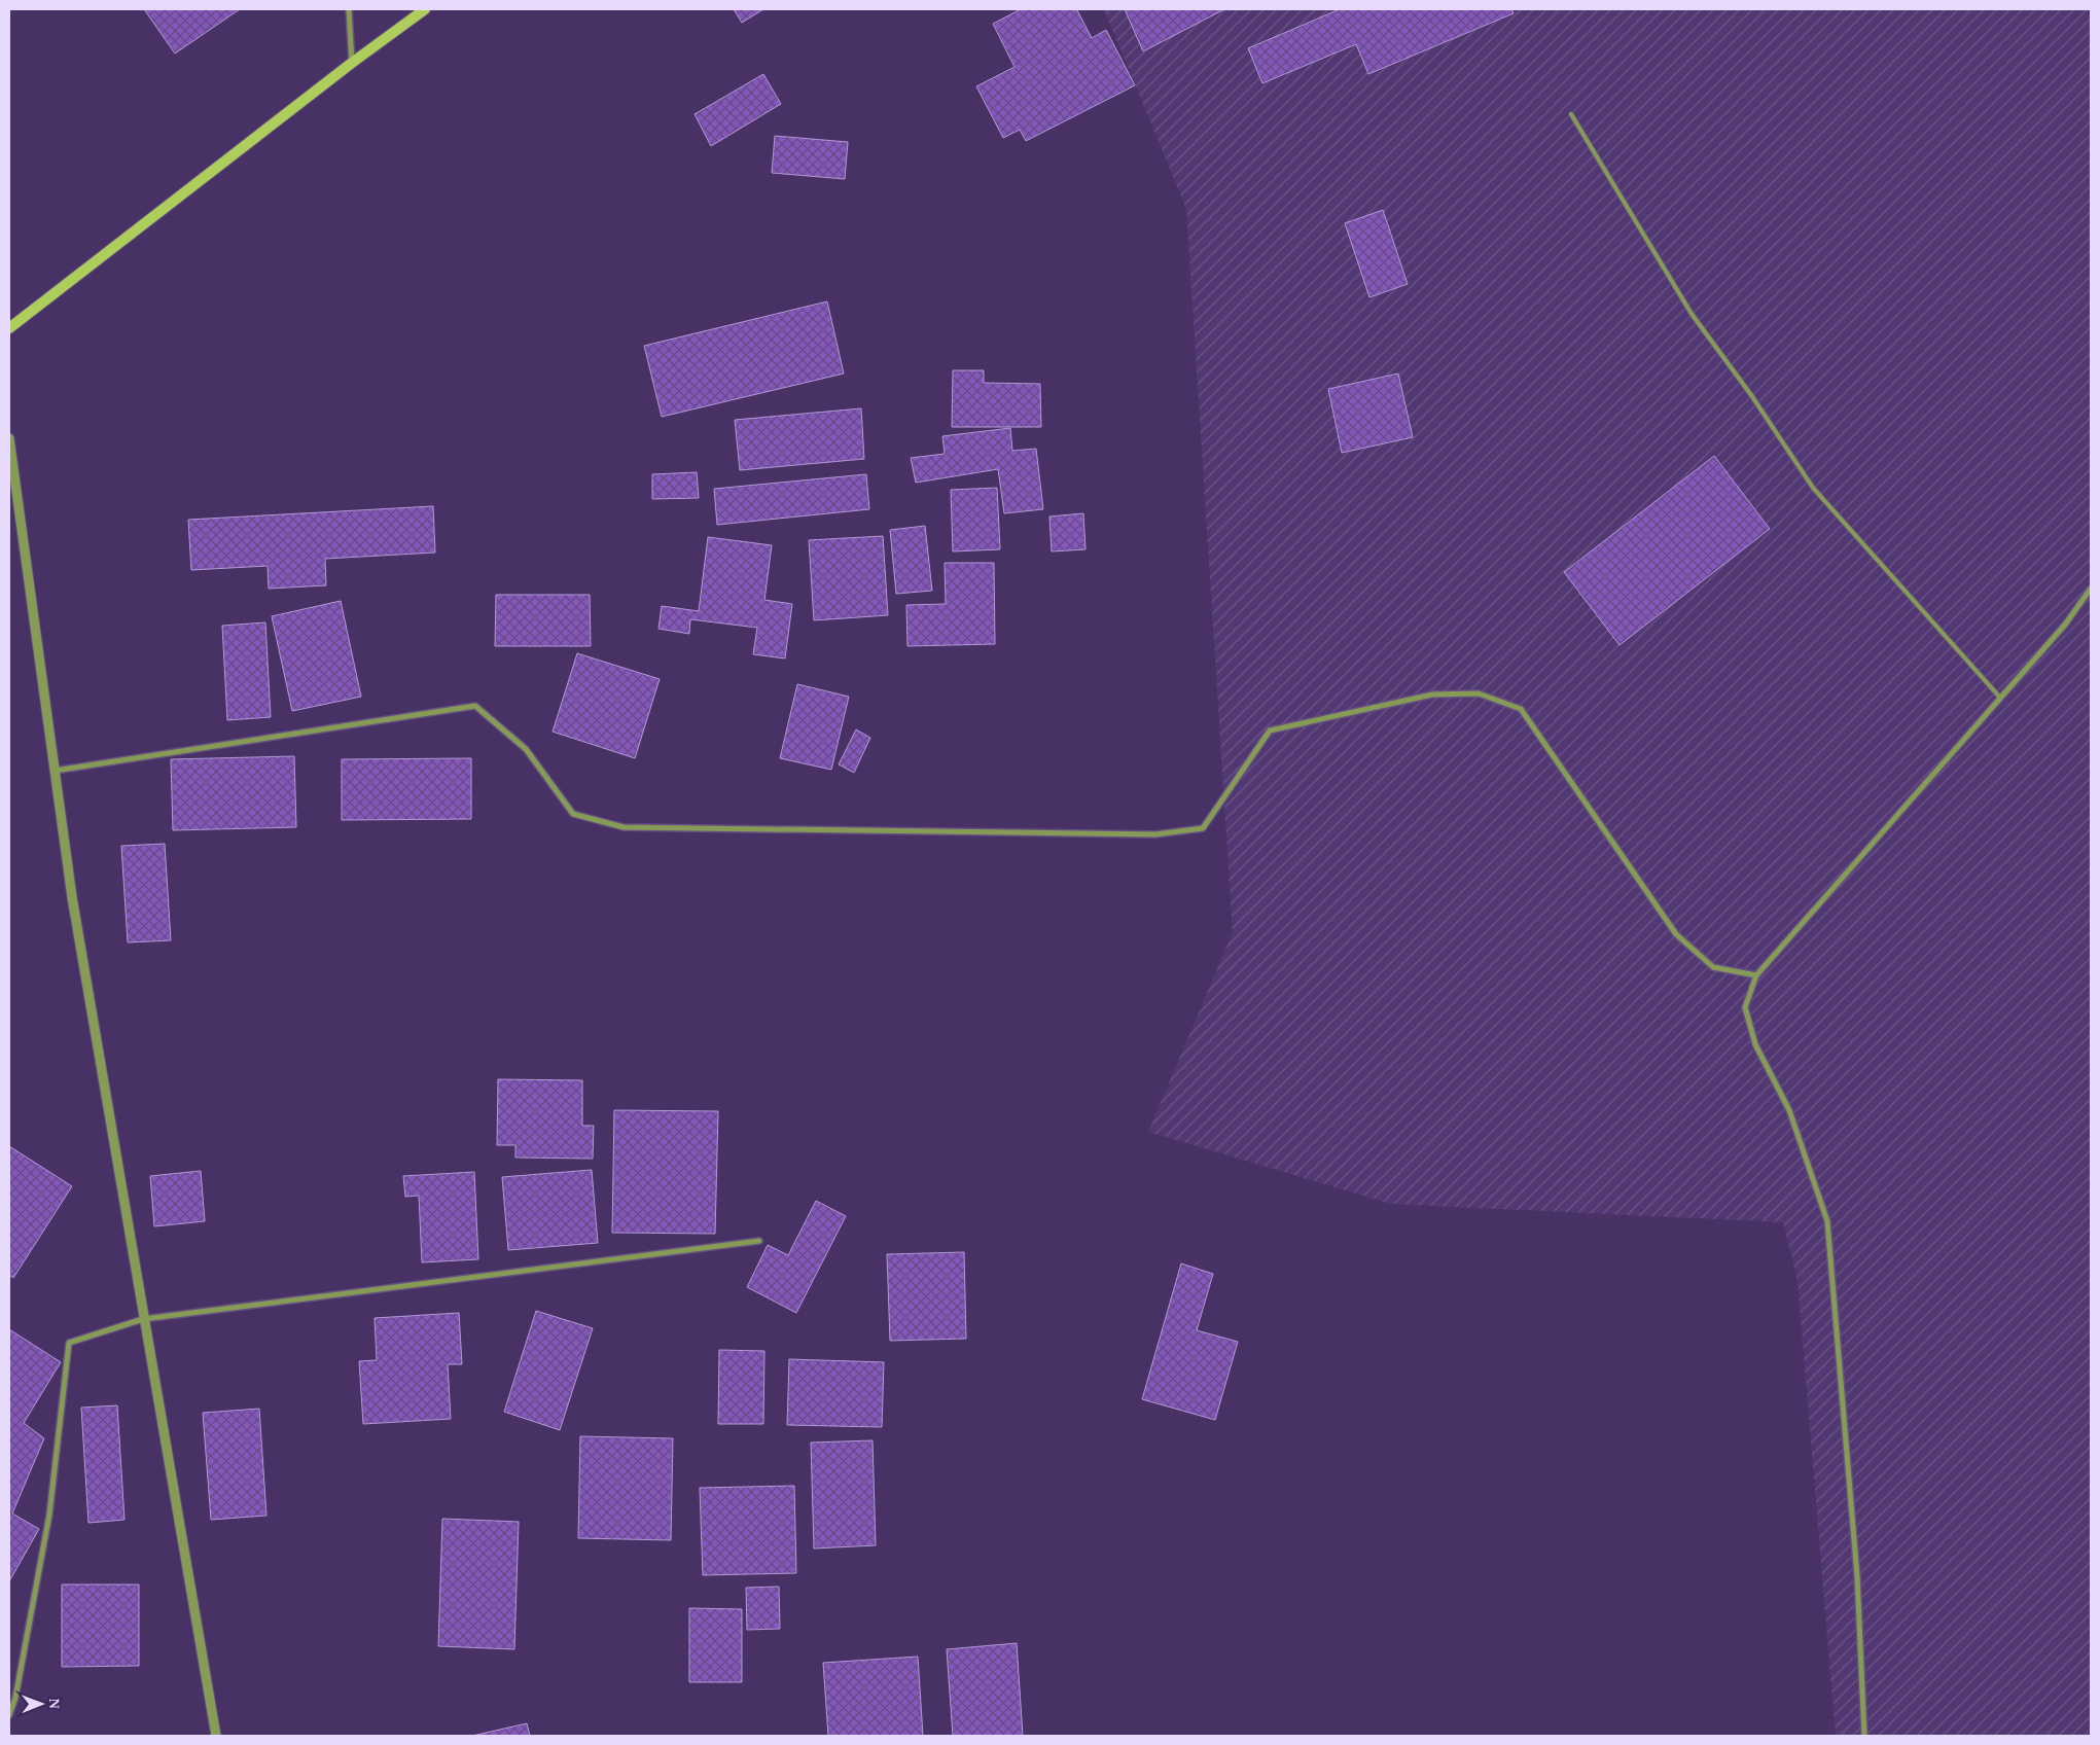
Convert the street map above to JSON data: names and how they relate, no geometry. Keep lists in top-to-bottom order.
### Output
{
  "north": "right"
}
